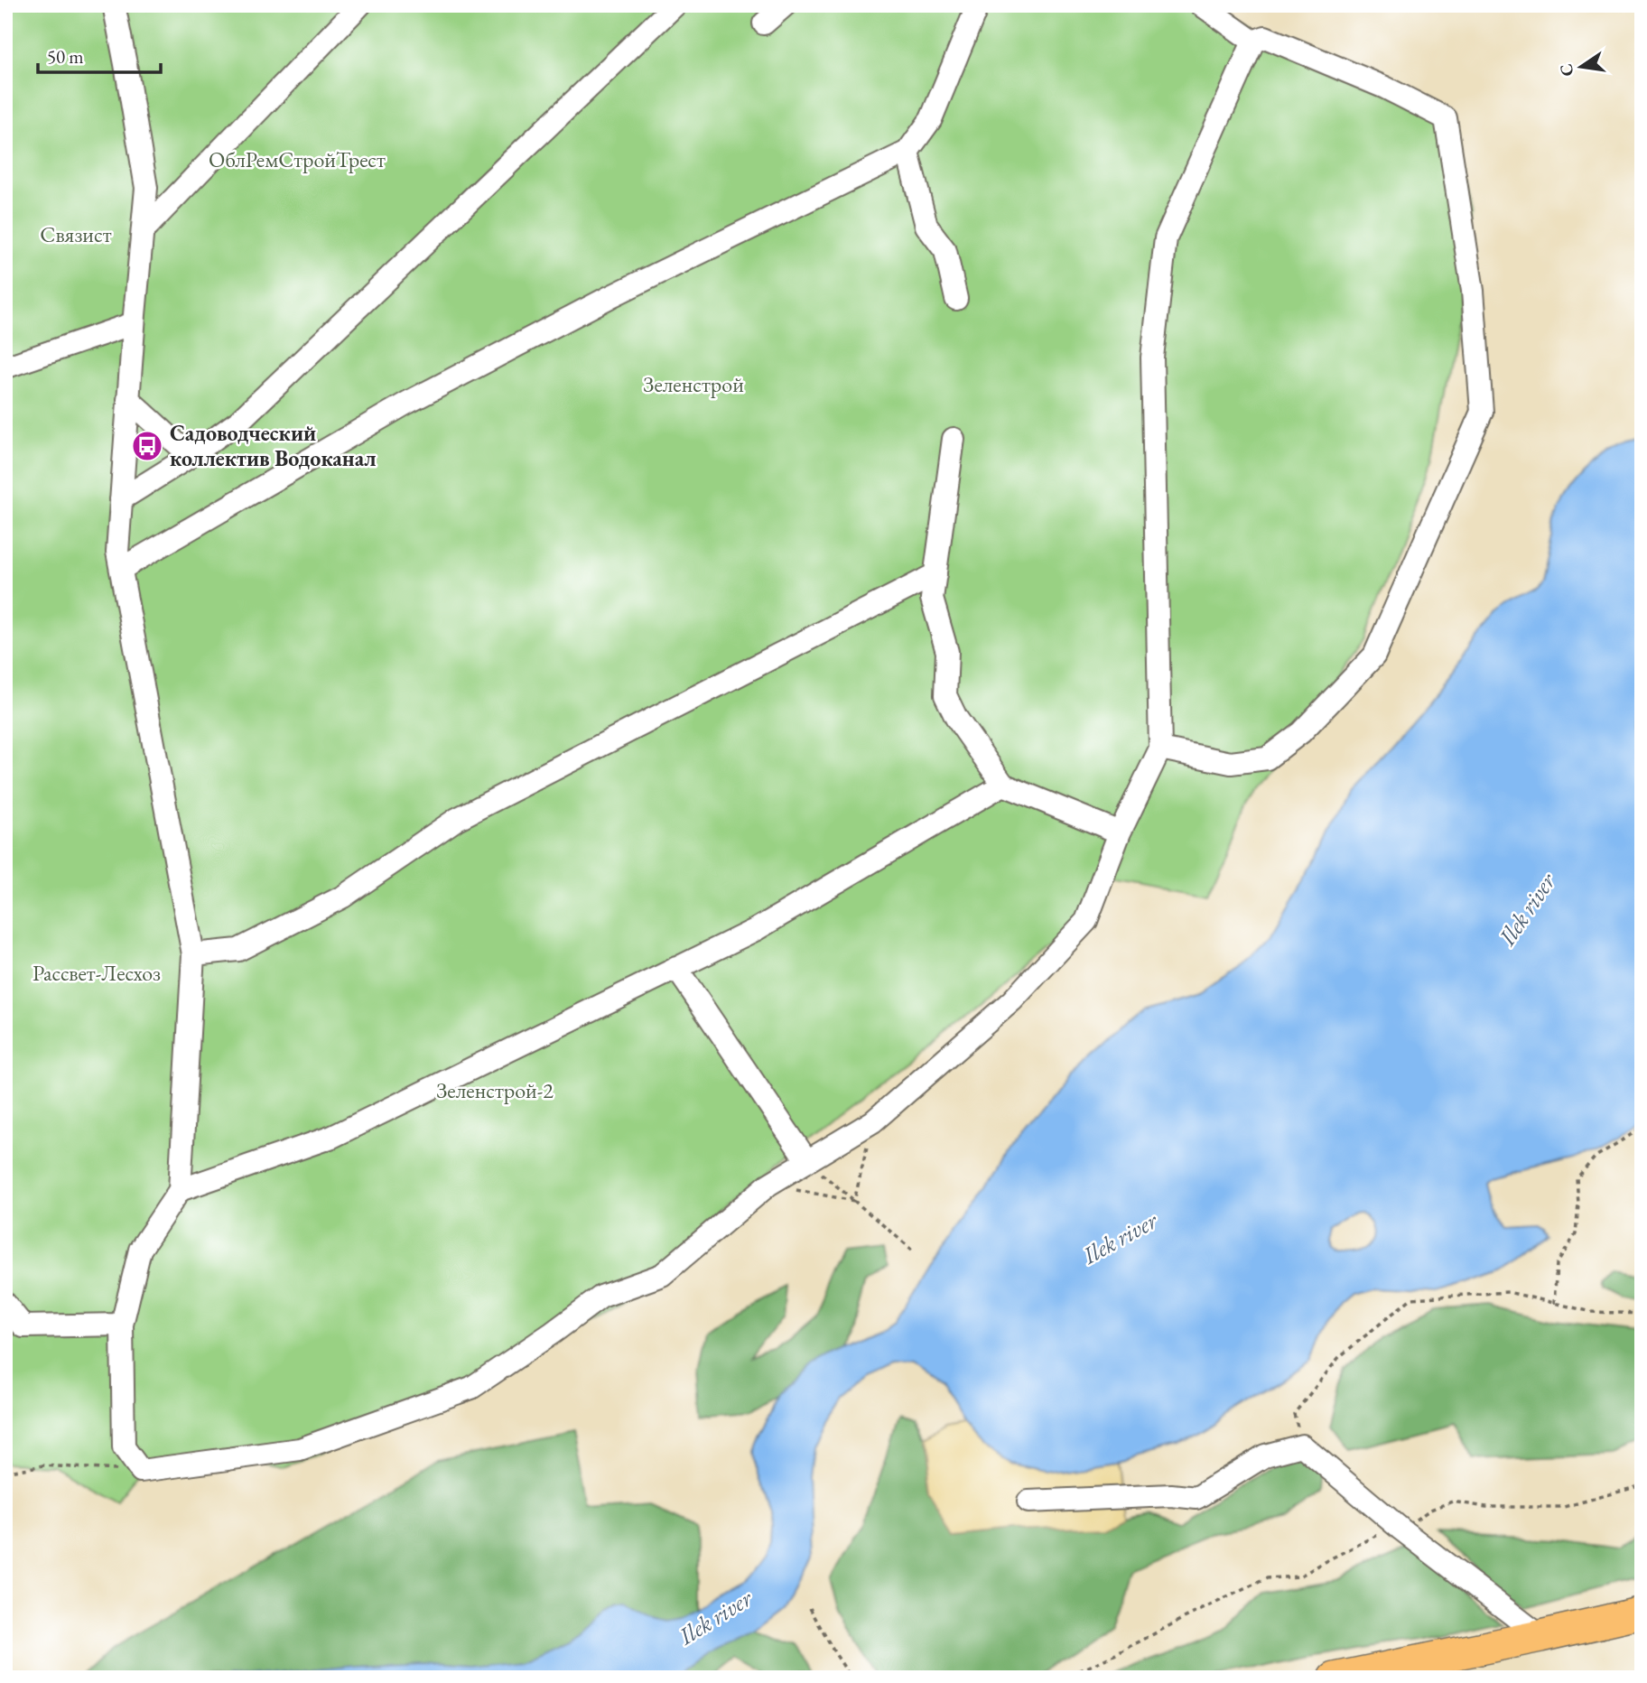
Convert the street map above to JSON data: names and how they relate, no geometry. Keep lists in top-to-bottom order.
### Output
{
  "water": ["Ilek river"],
  "parks": [
    "ОблРемСтройТрест",
    "Связист",
    "Зеленстрой",
    "Рассвет-Лесхоз",
    "Зеленстрой-2"
  ],
  "places": {
    "bus stop": ["Садоводческий коллектив Водоканал"]
  },
  "scale_bar": "50 m",
  "north": "left"
}
